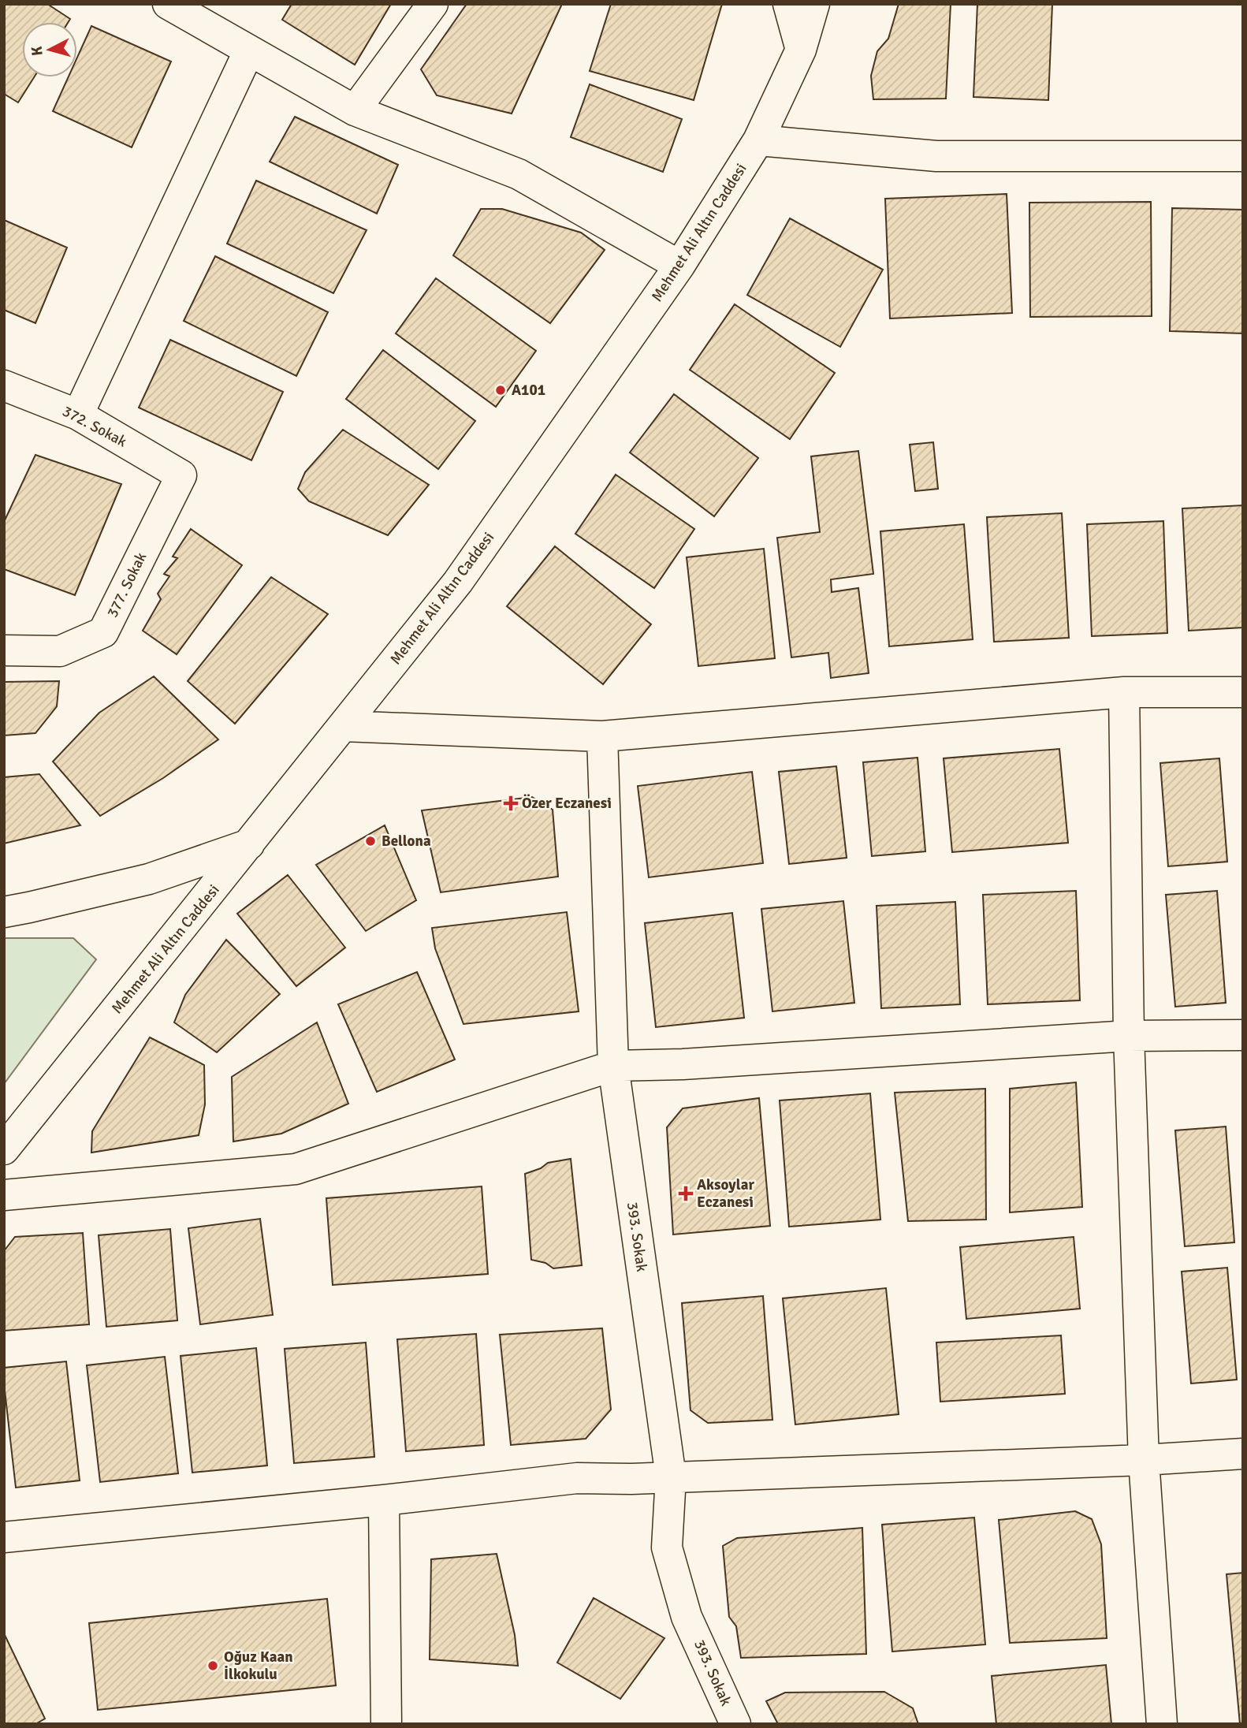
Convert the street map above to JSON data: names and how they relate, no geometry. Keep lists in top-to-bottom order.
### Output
{
  "streets": {
    "street": [
      "Mehmet Ali Altın Caddesi",
      "372. Sokak",
      "377. Sokak",
      "393. Sokak"
    ]
  },
  "crossings": [
    ["372. Sokak", "377. Sokak"]
  ],
  "places": {
    "other": ["A101", "Bellona", "Oğuz Kaan İlkokulu"],
    "health": ["Özer Eczanesi", "Aksoylar Eczanesi"]
  },
  "north": "left"
}
